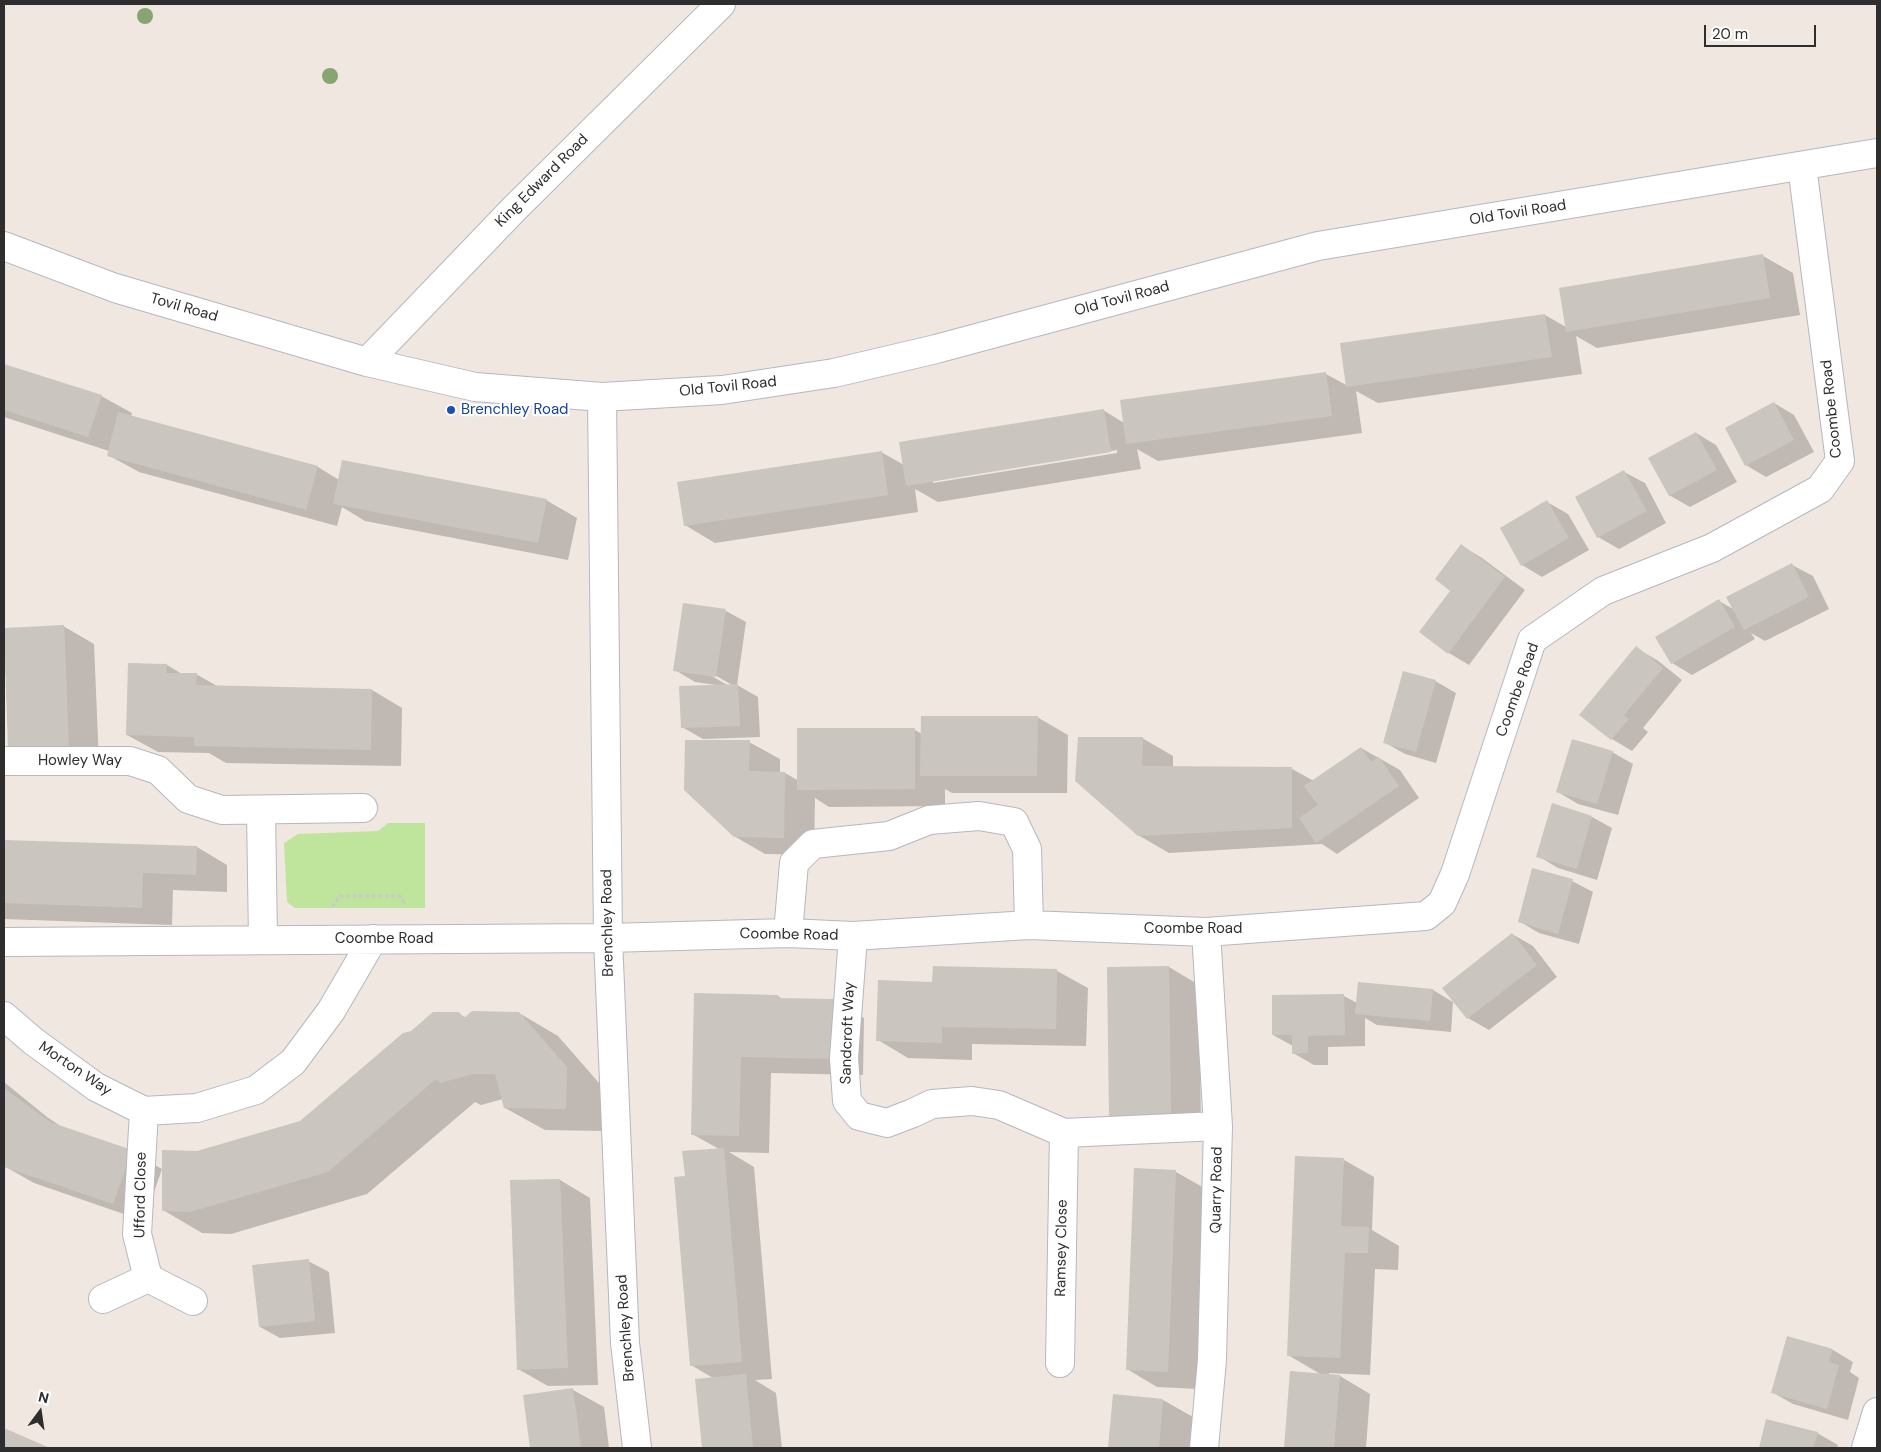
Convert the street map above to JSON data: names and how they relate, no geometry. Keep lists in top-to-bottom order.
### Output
{
  "streets": {
    "street": [
      "King Edward Road",
      "Old Tovil Road",
      "Tovil Road",
      "Coombe Road",
      "Howley Way",
      "Brenchley Road",
      "Sandcroft Way",
      "Morton Way",
      "Quarry Road",
      "Ufford Close",
      "Ramsey Close"
    ]
  },
  "crossings": [
    ["King Edward Road", "Old Tovil Road"],
    ["King Edward Road", "Tovil Road"],
    ["Old Tovil Road", "Tovil Road"],
    ["Old Tovil Road", "Coombe Road"],
    ["Old Tovil Road", "Brenchley Road"],
    ["Coombe Road", "Brenchley Road"],
    ["Coombe Road", "Sandcroft Way"],
    ["Coombe Road", "Morton Way"],
    ["Coombe Road", "Quarry Road"],
    ["Sandcroft Way", "Quarry Road"],
    ["Sandcroft Way", "Ramsey Close"],
    ["Morton Way", "Ufford Close"]
  ],
  "places": ["Brenchley Road"],
  "scale_bar": "20 m",
  "north": "top"
}
